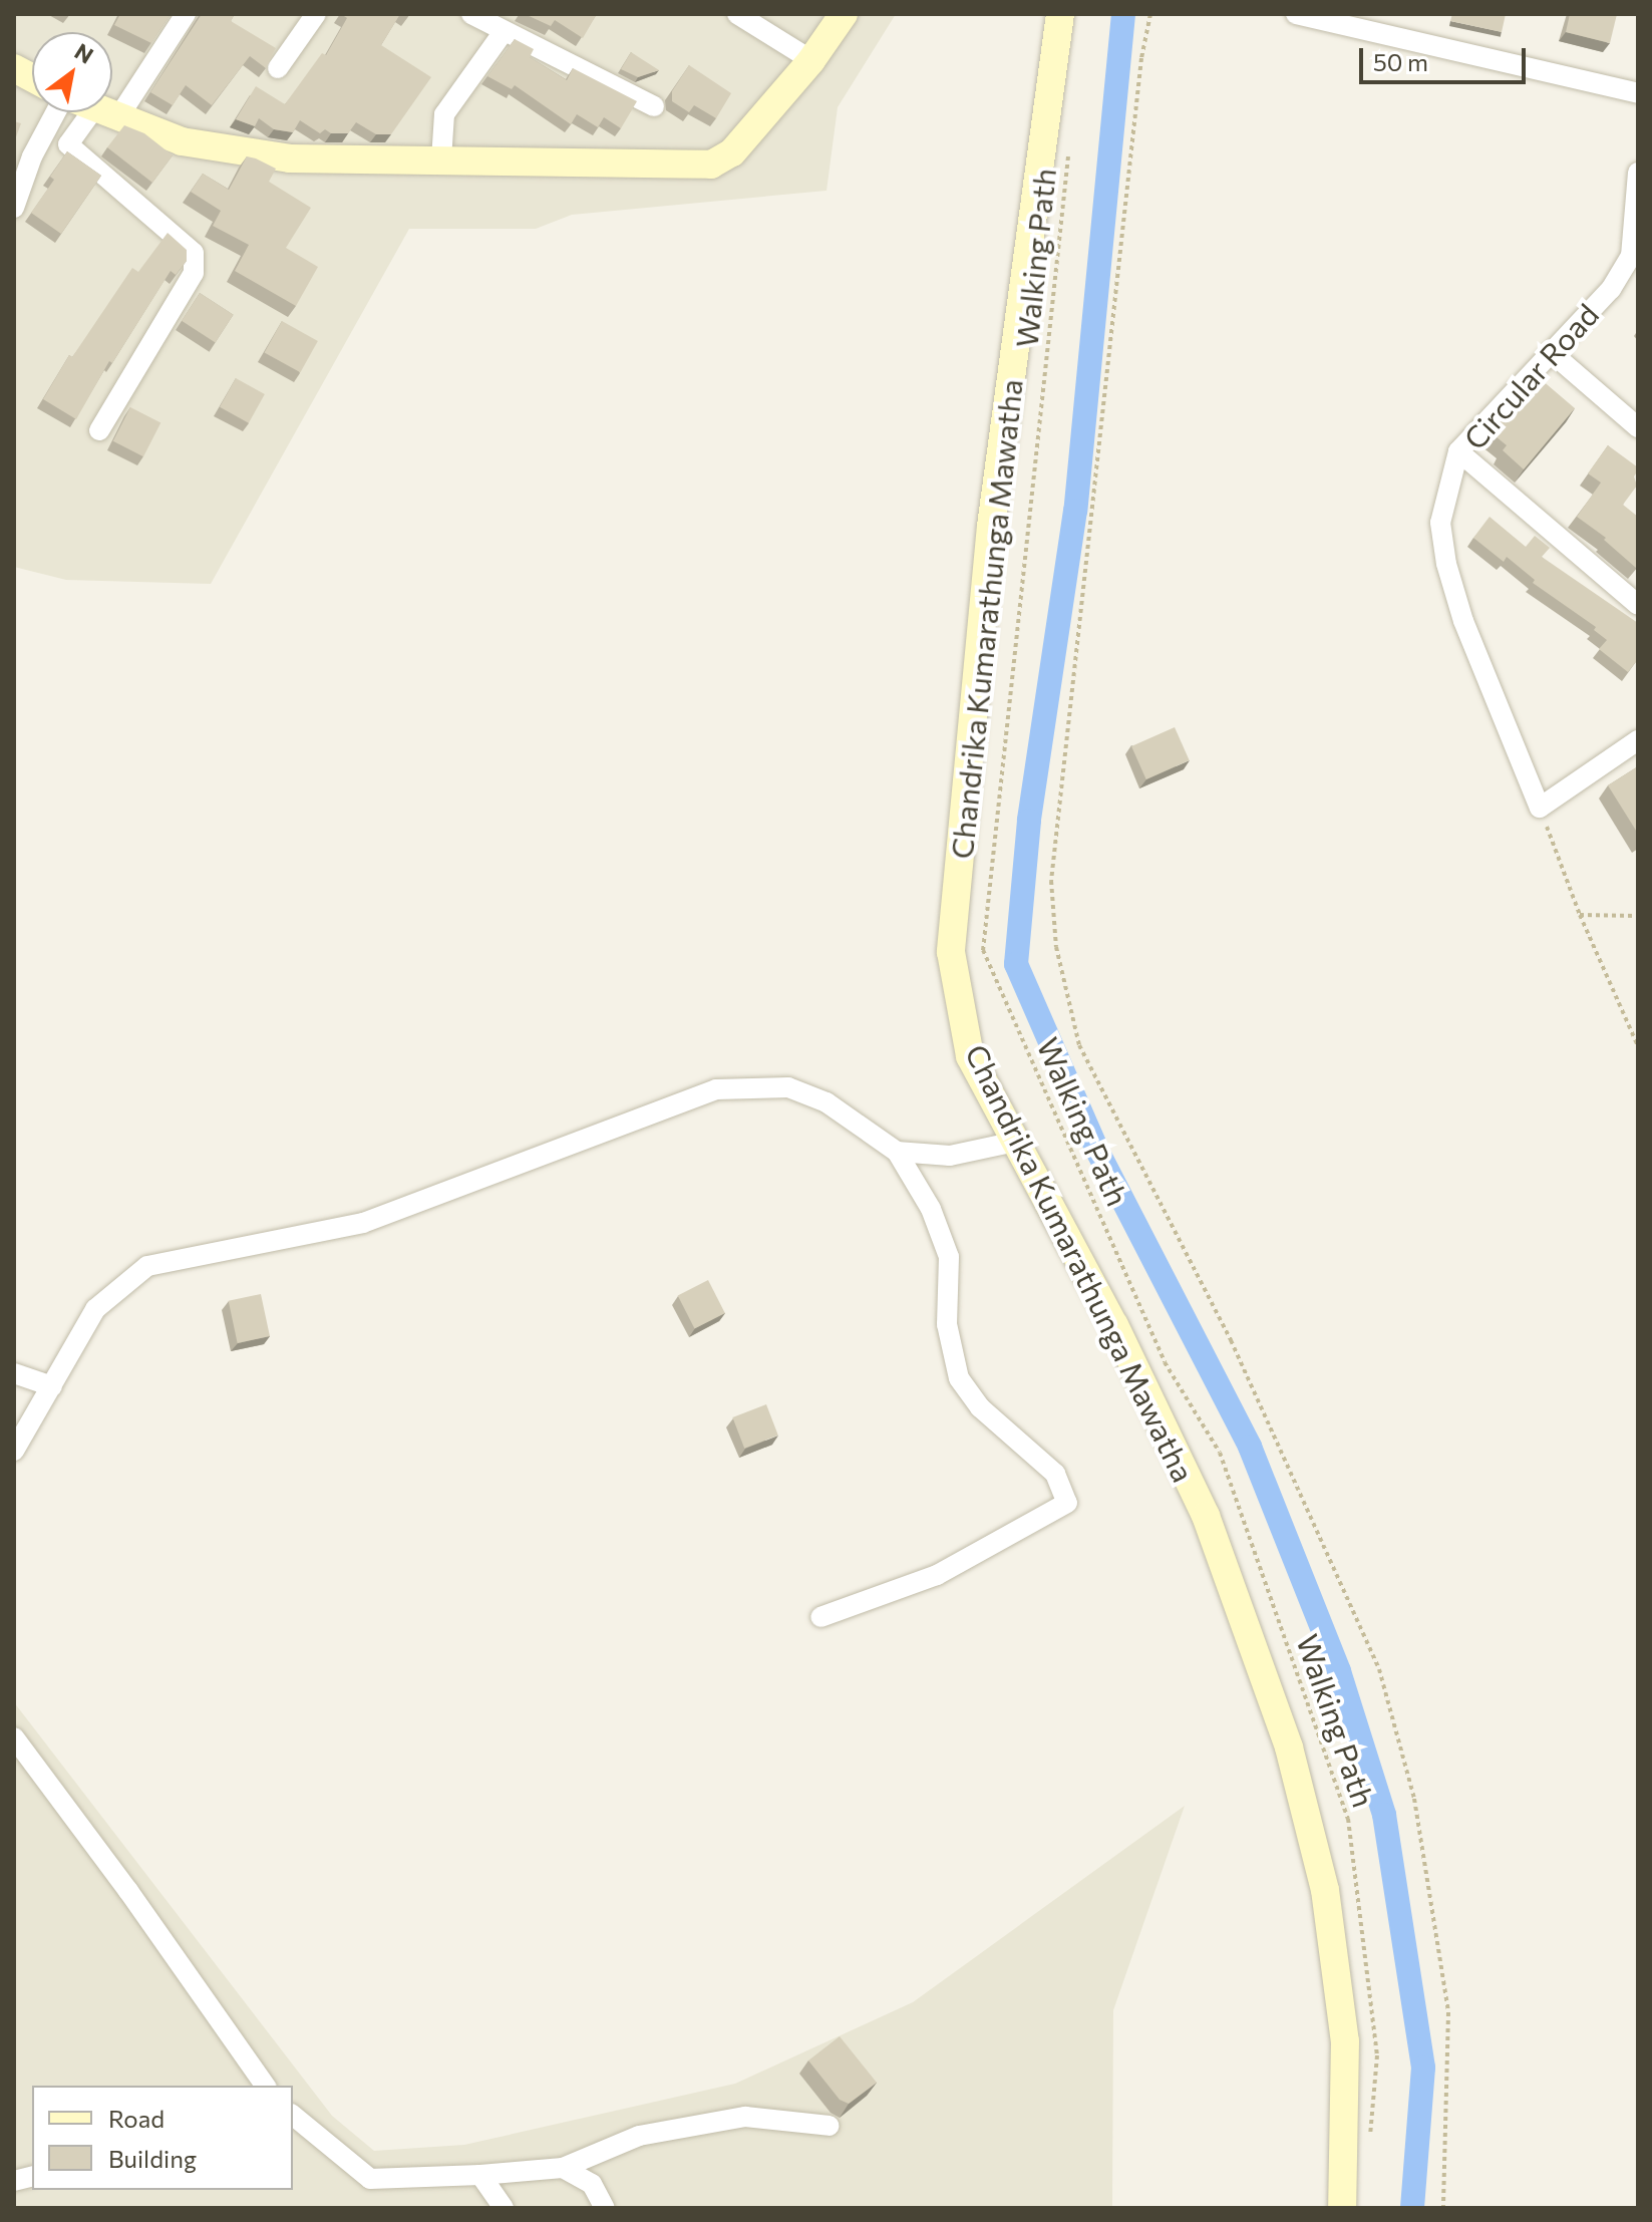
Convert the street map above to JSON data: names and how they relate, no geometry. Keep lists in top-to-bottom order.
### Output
{
  "streets": {
    "main road": ["Chandrika Kumarathunga Mawatha"],
    "street": ["Circular Road"],
    "path": ["Walking Path"]
  },
  "legend": ["Road", "Building"],
  "scale_bar": "50 m",
  "north": "top right"
}
